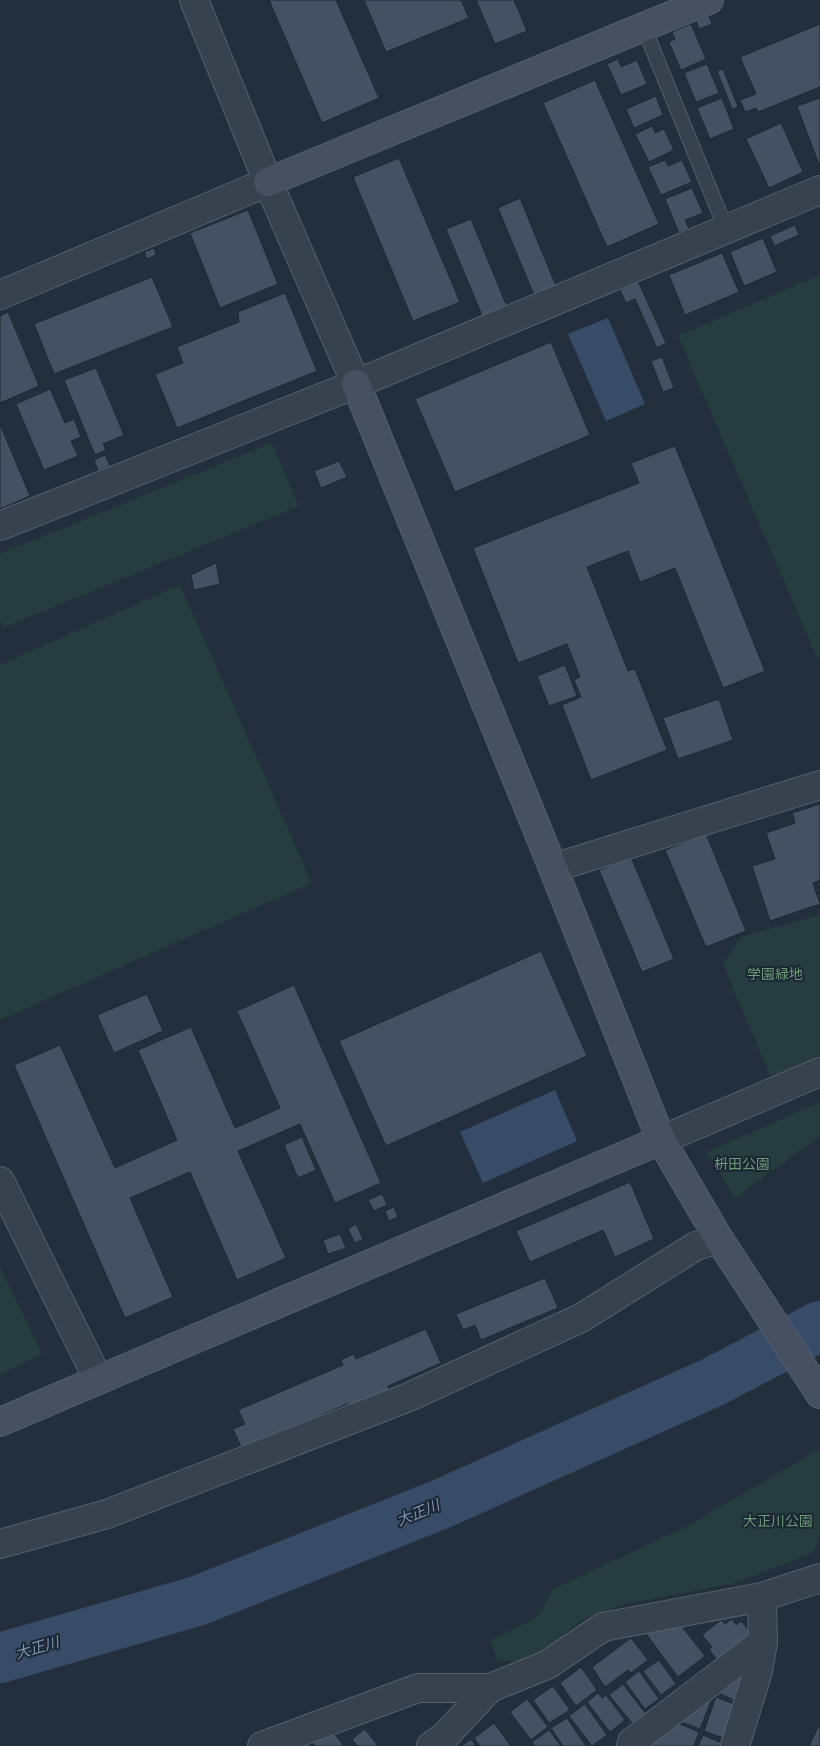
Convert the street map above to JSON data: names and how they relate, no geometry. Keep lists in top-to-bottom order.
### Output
{
  "water": ["大正川"],
  "parks": ["学園緑地", "枡田公園", "大正川公園"]
}
